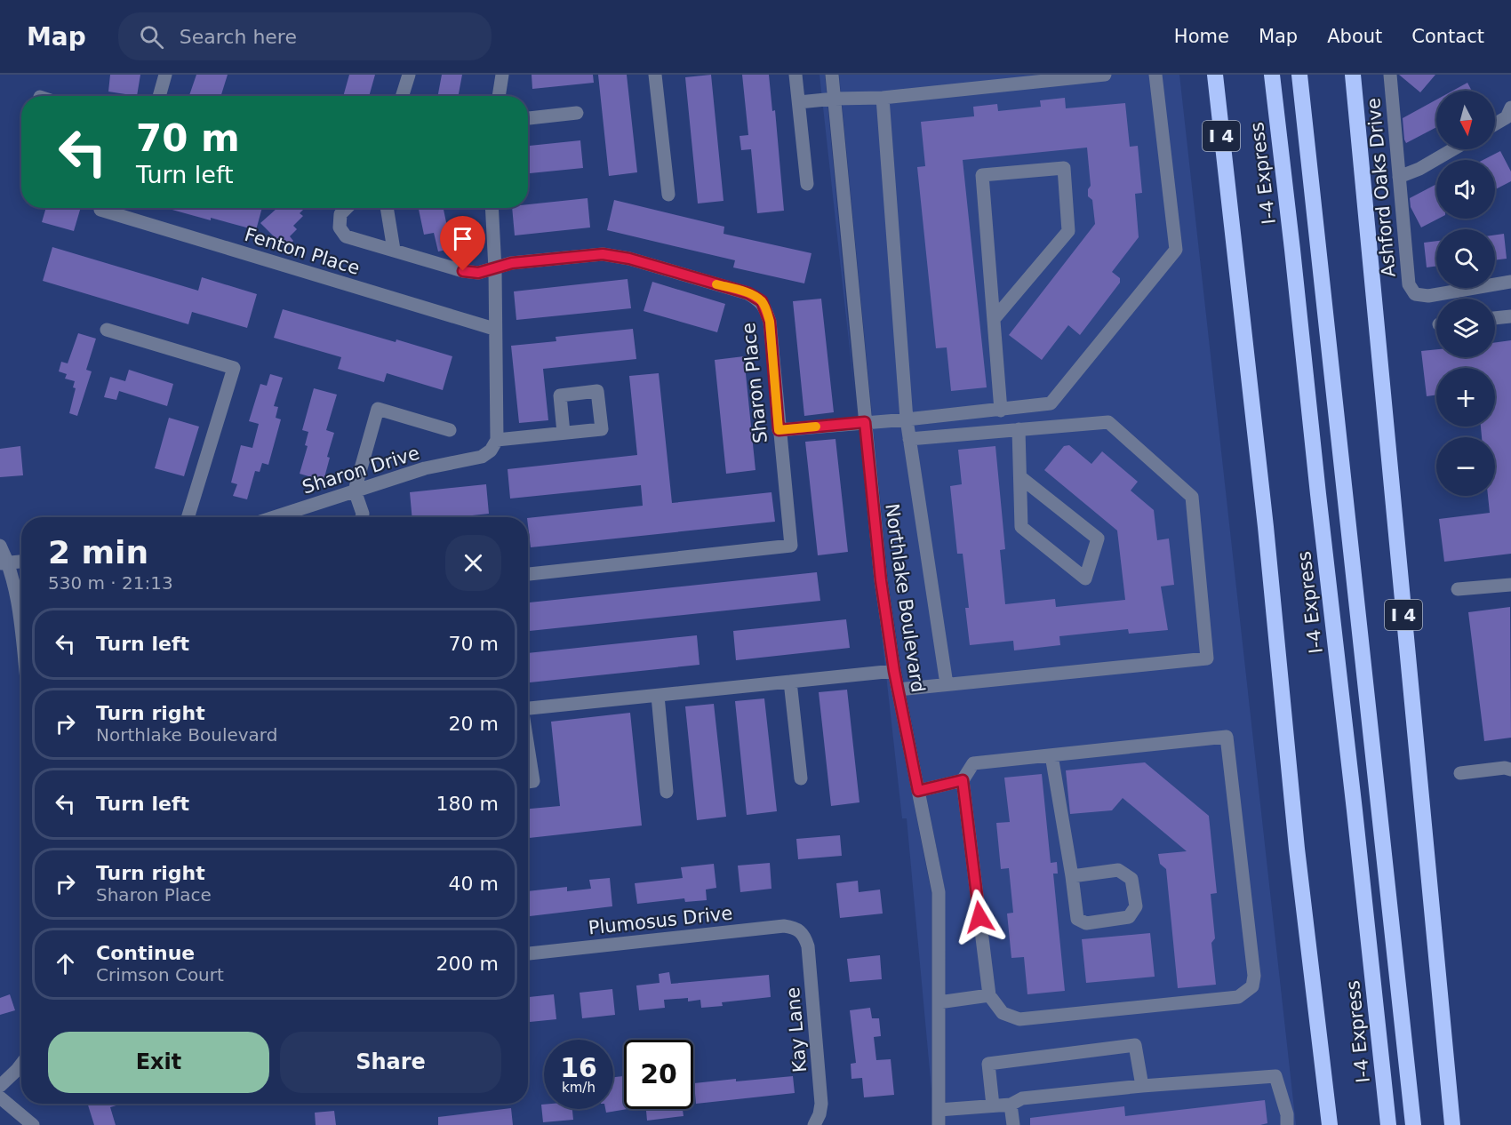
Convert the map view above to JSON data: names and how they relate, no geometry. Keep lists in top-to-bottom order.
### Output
{
  "streets": {
    "highway": ["I 4", "I-4 Express"],
    "street": [
      "Ashford Oaks Drive",
      "Fenton Place",
      "Sharon Place",
      "Sharon Drive",
      "Northlake Boulevard",
      "Plumosus Drive",
      "Kay Lane"
    ]
  },
  "crossings": [
    ["Plumosus Drive", "Kay Lane"]
  ],
  "north": "bottom",
  "page": {
    "header": "Map",
    "search": "Search here",
    "nav": [
      "Home",
      "Map",
      "About",
      "Contact"
    ],
    "map_buttons": ["+", "−"],
    "turn": ["70 m", "Turn left"],
    "heading": ["2 min", "530 m · 21:13"],
    "list": [
      {
        "name": "Turn left",
        "value": "70 m"
      },
      {
        "name": "Turn right",
        "note": "Northlake Boulevard",
        "value": "20 m"
      },
      {
        "name": "Turn left",
        "value": "180 m"
      },
      {
        "name": "Turn right",
        "note": "Sharon Place",
        "value": "40 m"
      },
      {
        "name": "Continue",
        "note": "Crimson Court",
        "value": "200 m"
      }
    ],
    "buttons": ["Exit", "Share"],
    "speed": "16 km/h",
    "limit": "20"
  }
}
